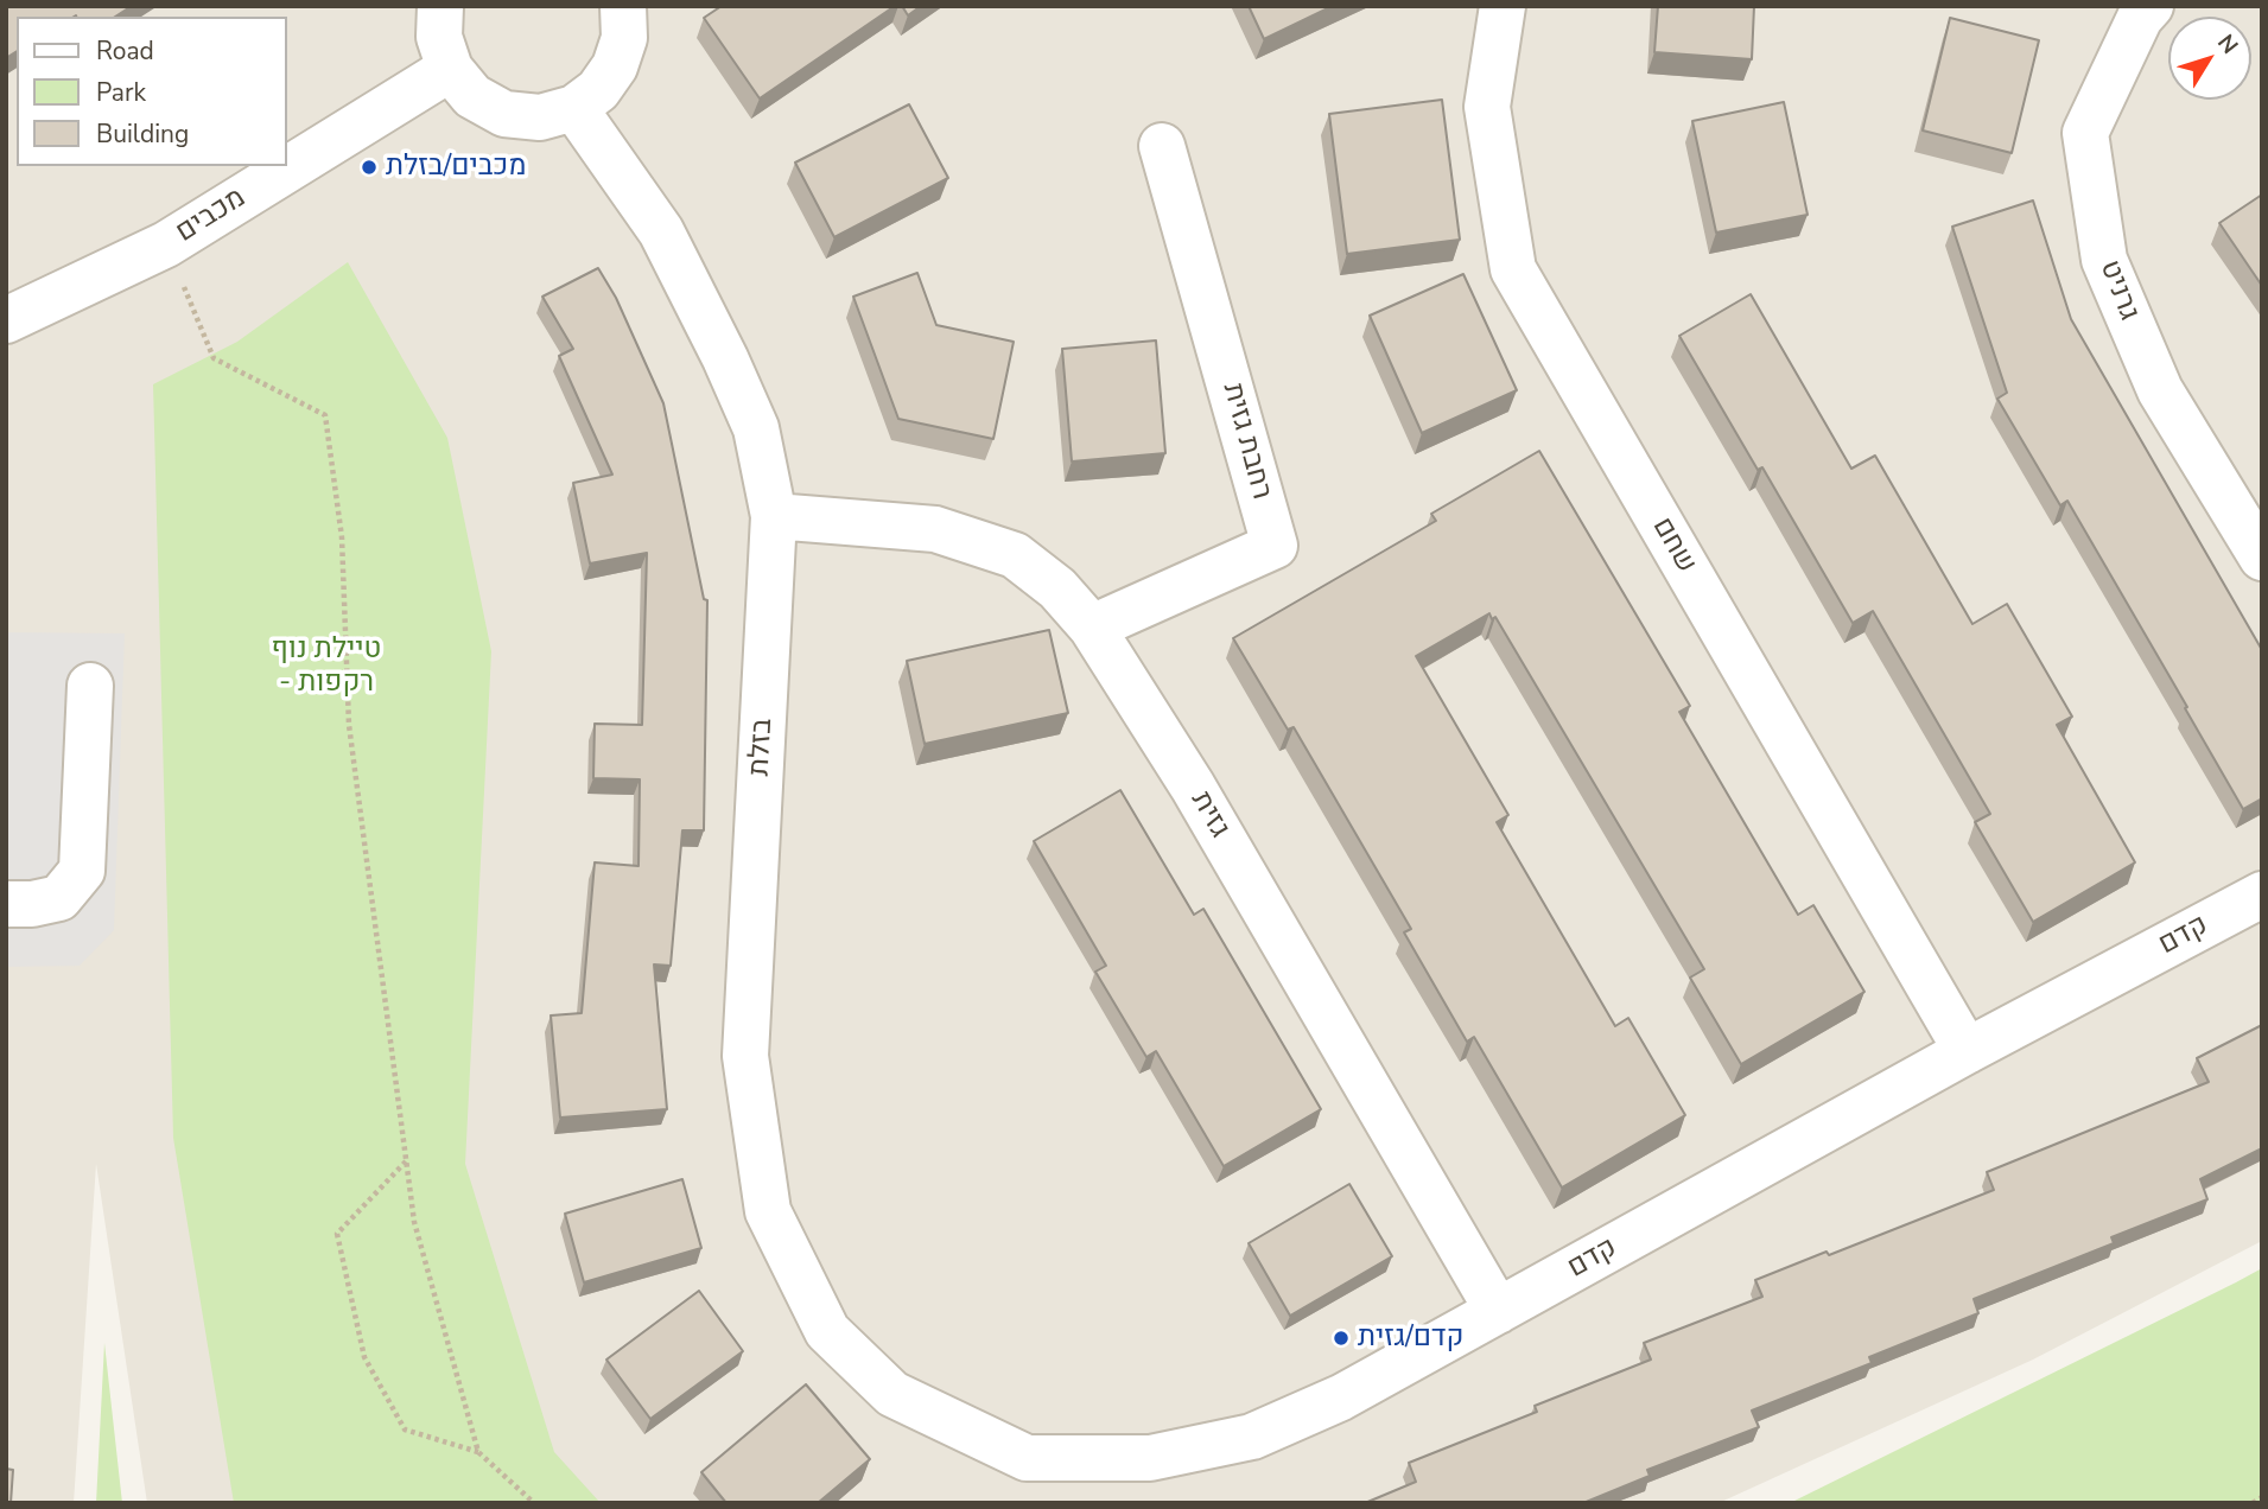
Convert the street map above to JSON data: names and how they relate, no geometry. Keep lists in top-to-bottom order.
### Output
{
  "streets": {
    "street": [
      "מכבים",
      "גרניט",
      "רחבת גזית",
      "שחם",
      "בזלת",
      "גזית",
      "קדם"
    ]
  },
  "crossings": [
    ["רחבת גזית", "גזית"],
    ["שחם", "קדם"],
    ["בזלת", "גזית"],
    ["בזלת", "קדם"],
    ["גזית", "קדם"]
  ],
  "parks": ["טיילת נוף - רקפות"],
  "places": ["מכבים/בזלת", "קדם/גזית"],
  "legend": ["Road", "Park", "Building"],
  "north": "top right"
}
